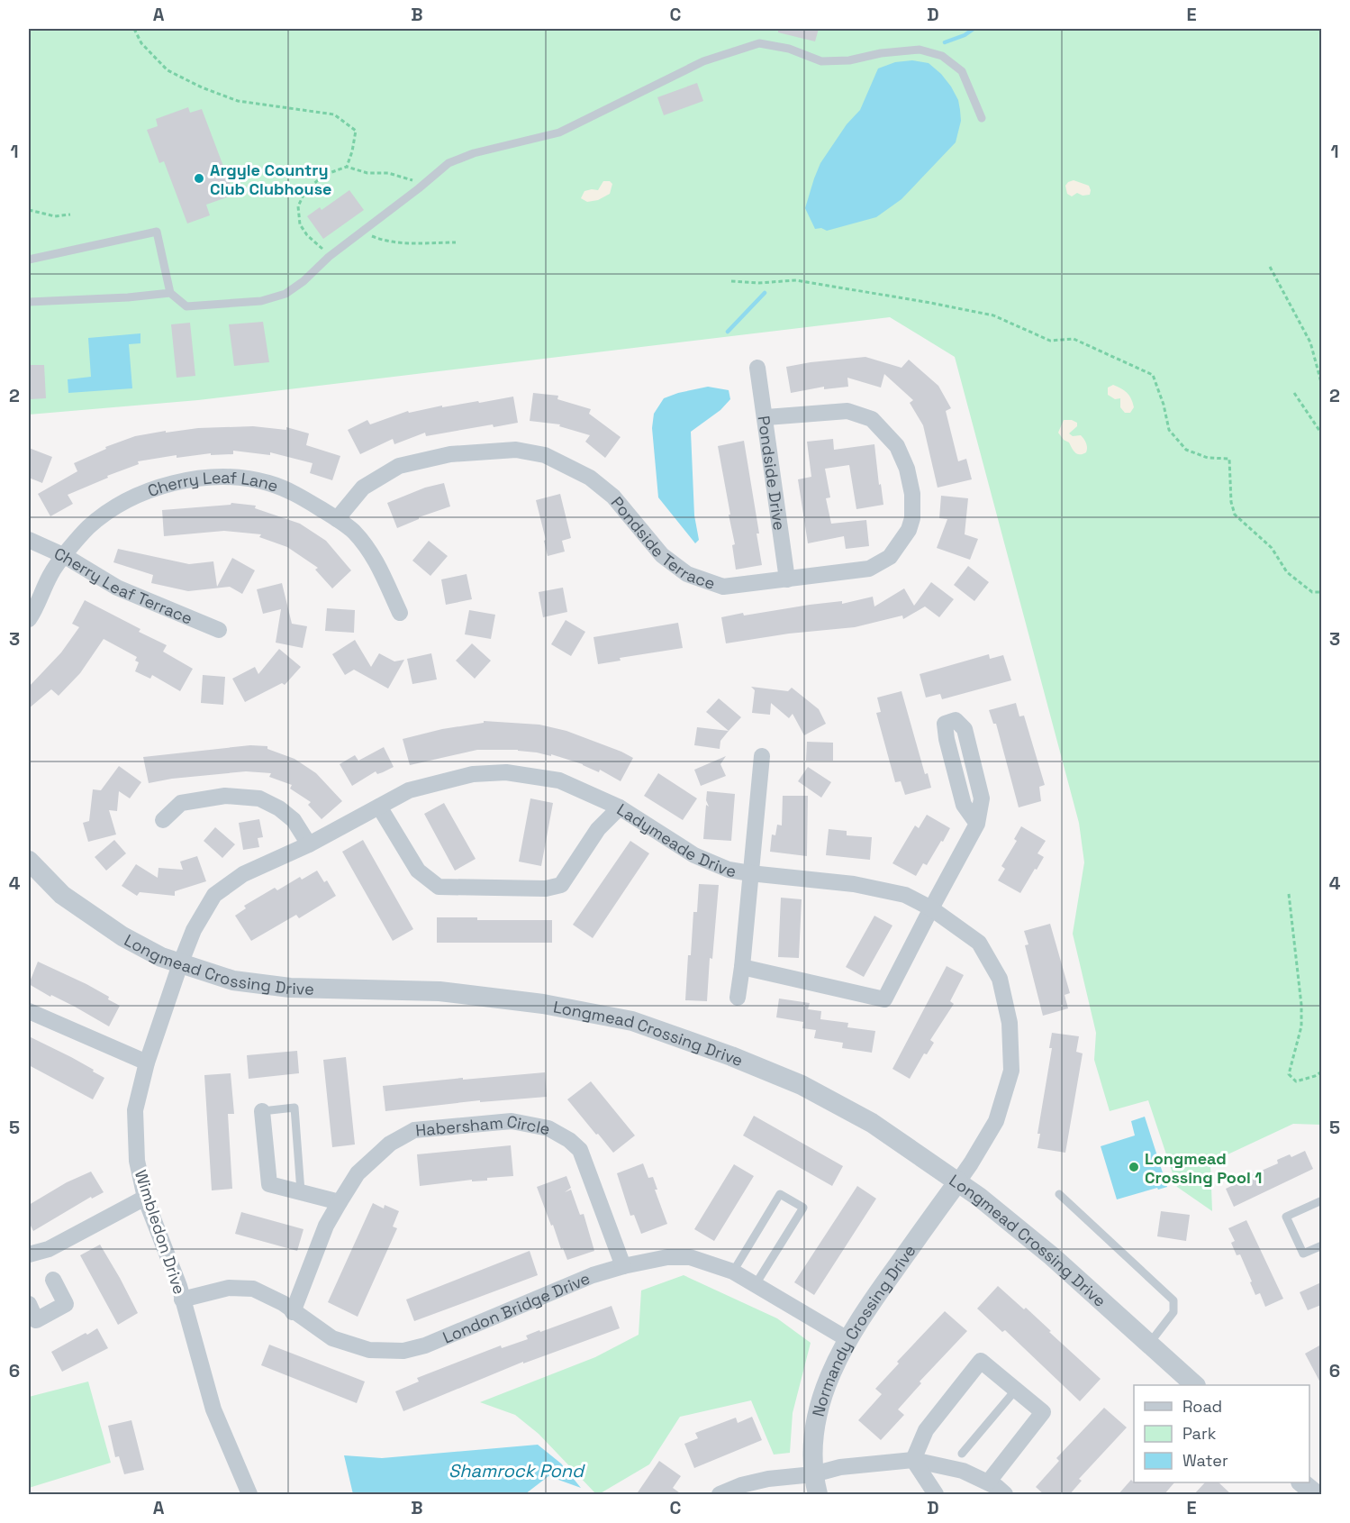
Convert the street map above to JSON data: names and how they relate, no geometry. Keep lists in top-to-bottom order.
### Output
{
  "streets": {
    "street": [
      "Pondside Drive",
      "Cherry Leaf Lane",
      "Pondside Terrace",
      "Cherry Leaf Terrace",
      "Ladymeade Drive",
      "Longmead Crossing Drive",
      "Habersham Circle",
      "Wimbledon Drive",
      "London Bridge Drive",
      "Normandy Crossing Drive"
    ]
  },
  "crossings": [
    ["Pondside Drive", "Pondside Terrace"],
    ["Cherry Leaf Lane", "Pondside Terrace"],
    ["Cherry Leaf Lane", "Cherry Leaf Terrace"],
    ["Ladymeade Drive", "Longmead Crossing Drive"],
    ["Ladymeade Drive", "Wimbledon Drive"],
    ["Ladymeade Drive", "Normandy Crossing Drive"],
    ["Longmead Crossing Drive", "Wimbledon Drive"],
    ["Longmead Crossing Drive", "Normandy Crossing Drive"],
    ["Habersham Circle", "London Bridge Drive"],
    ["Wimbledon Drive", "London Bridge Drive"],
    ["London Bridge Drive", "Normandy Crossing Drive"]
  ],
  "water": ["Shamrock Pond"],
  "places": ["Argyle Country Club Clubhouse", "Longmead Crossing Pool 1"],
  "legend": ["Road", "Park", "Water"],
  "grid": {
    "columns": [
      "A",
      "B",
      "C",
      "D",
      "E"
    ],
    "rows": [
      "1",
      "2",
      "3",
      "4",
      "5",
      "6"
    ]
  }
}
